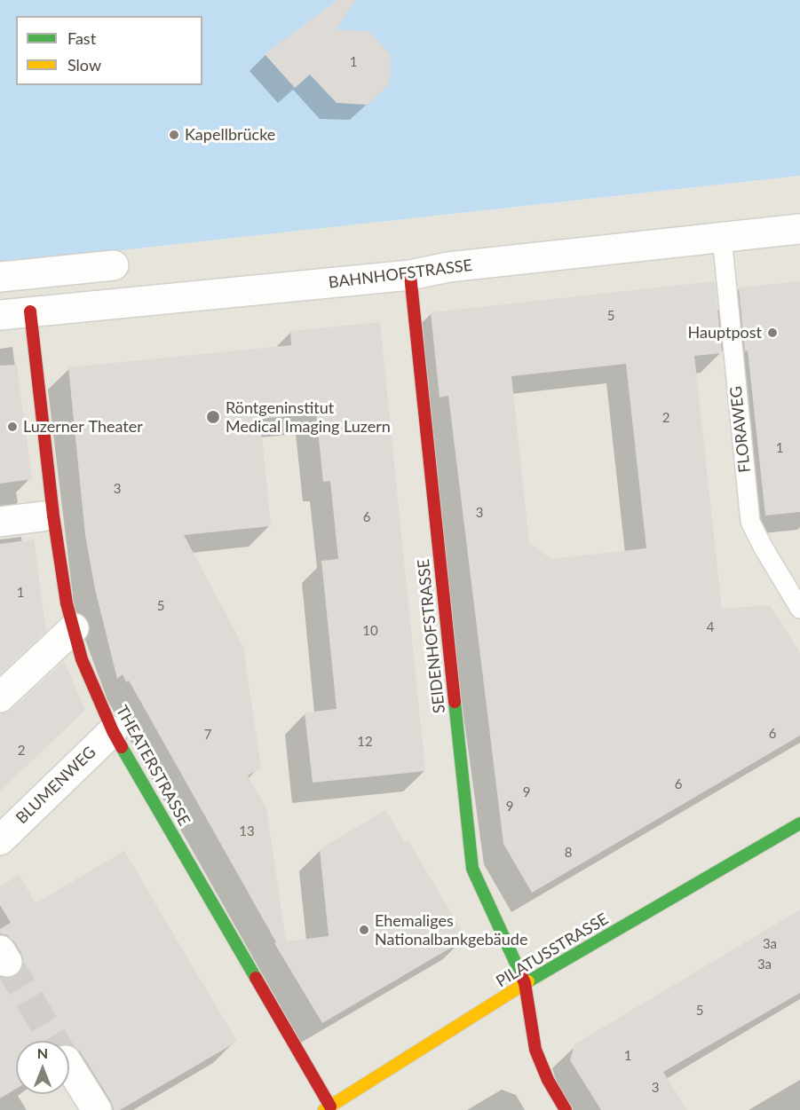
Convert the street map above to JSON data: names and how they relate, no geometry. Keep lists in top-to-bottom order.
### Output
{
  "streets": {
    "street": [
      "BAHNHOFSTRASSE",
      "SEIDENHOFSTRASSE",
      "THEATERSTRASSE",
      "BLUMENWEG",
      "PILATUSSTRASSE"
    ],
    "lane": ["FLORAWEG"]
  },
  "crossings": [
    ["BAHNHOFSTRASSE", "FLORAWEG"],
    ["BAHNHOFSTRASSE", "SEIDENHOFSTRASSE"],
    ["BAHNHOFSTRASSE", "THEATERSTRASSE"],
    ["SEIDENHOFSTRASSE", "PILATUSSTRASSE"],
    ["THEATERSTRASSE", "BLUMENWEG"],
    ["THEATERSTRASSE", "PILATUSSTRASSE"]
  ],
  "places": [
    "Kapellbrücke",
    "Hauptpost",
    "Röntgeninstitut Medical Imaging Luzern",
    "Luzerner Theater",
    "Ehemaliges Nationalbankgebäude"
  ],
  "house_numbers": [
    "1",
    "5",
    "2",
    "1",
    "3",
    "3",
    "6",
    "1",
    "5",
    "4",
    "10",
    "6",
    "7",
    "12",
    "2",
    "6",
    "9",
    "9",
    "13",
    "8",
    "3a",
    "3a",
    "5",
    "1",
    "3"
  ],
  "legend": ["Fast", "Slow"],
  "north": "top"
}
